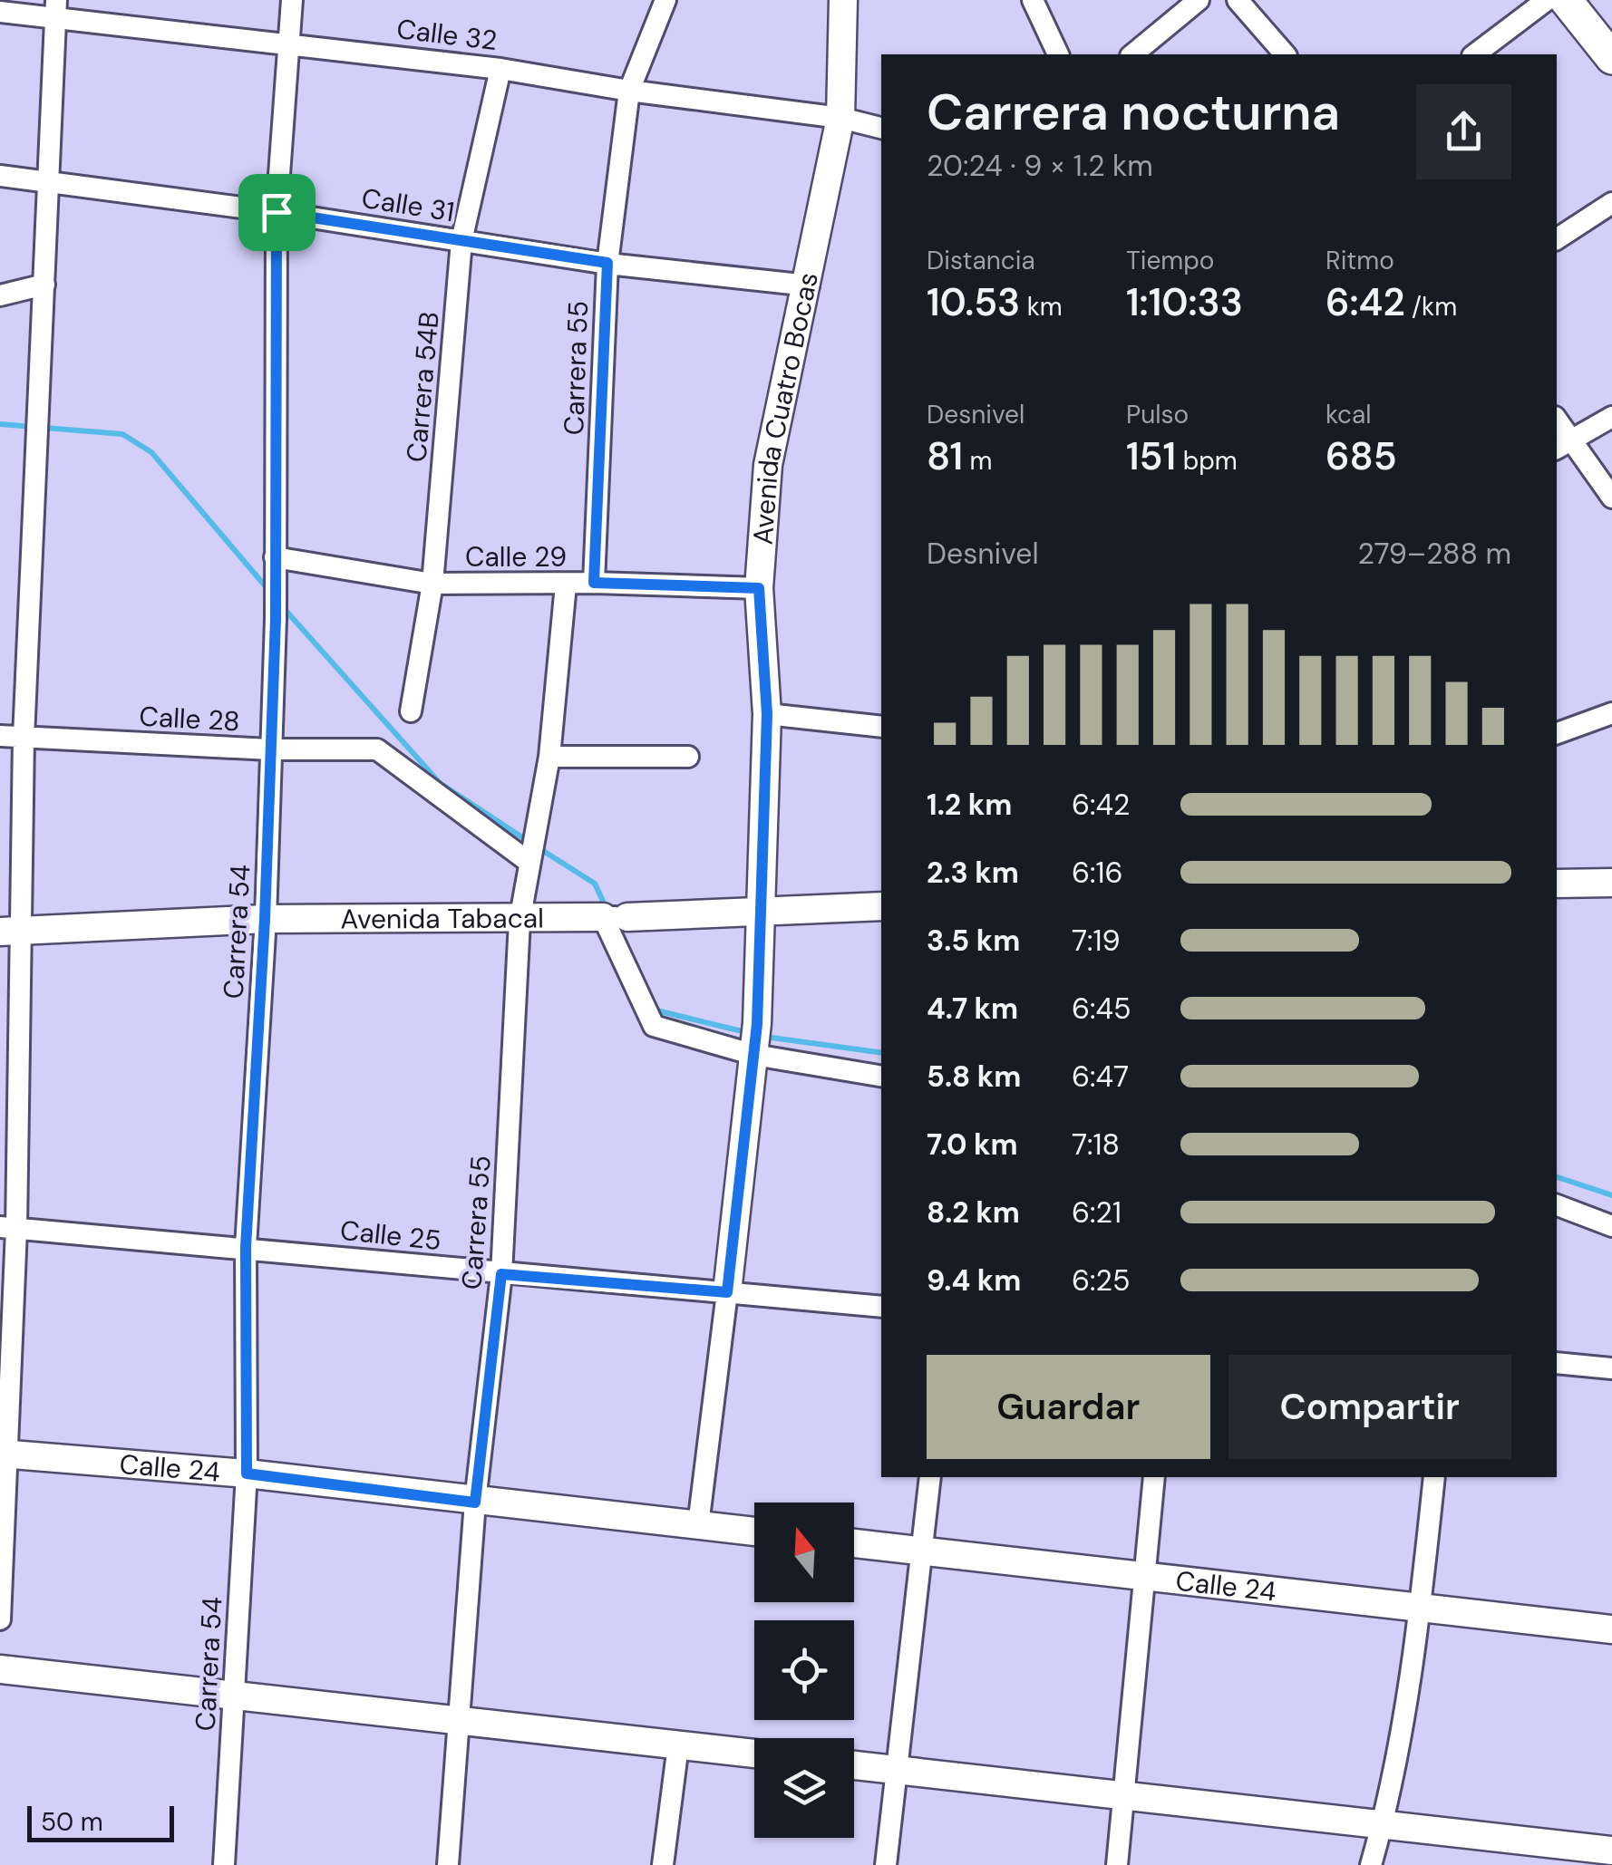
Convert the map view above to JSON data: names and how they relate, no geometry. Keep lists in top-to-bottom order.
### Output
{
  "streets": {
    "main road": ["Avenida Cuatro Bocas", "Avenida Tabacal", "Calle 24"],
    "street": [
      "Calle 32",
      "Calle 31",
      "Carrera 55",
      "Carrera 54B",
      "Calle 29",
      "Calle 28",
      "Carrera 54",
      "Calle 25"
    ]
  },
  "crossings": [
    ["Calle 32", "Carrera 55"],
    ["Calle 32", "Carrera 54B"],
    ["Calle 32", "Avenida Cuatro Bocas"],
    ["Calle 32", "Carrera 54"],
    ["Calle 31", "Carrera 55"],
    ["Calle 31", "Carrera 54B"],
    ["Calle 31", "Avenida Cuatro Bocas"],
    ["Calle 31", "Carrera 54"],
    ["Carrera 55", "Calle 29"],
    ["Carrera 55", "Calle 28"],
    ["Carrera 55", "Avenida Tabacal"],
    ["Carrera 55", "Calle 25"],
    ["Carrera 55", "Calle 24"],
    ["Carrera 54B", "Calle 29"],
    ["Avenida Cuatro Bocas", "Calle 29"],
    ["Avenida Cuatro Bocas", "Avenida Tabacal"],
    ["Avenida Cuatro Bocas", "Calle 25"],
    ["Avenida Cuatro Bocas", "Calle 24"],
    ["Calle 29", "Carrera 54"],
    ["Calle 28", "Carrera 54"],
    ["Avenida Tabacal", "Carrera 54"],
    ["Carrera 54", "Calle 25"],
    ["Carrera 54", "Calle 24"]
  ],
  "scale_bar": "50 m",
  "north": "top",
  "page": {
    "heading": ["Carrera nocturna", "20:24 · 9 × 1.2 km"],
    "stats": [
      ["Distancia", "10.53 km"],
      ["Tiempo", "1:10:33"],
      ["Ritmo", "6:42 /km"],
      ["Desnivel", "81 m"],
      ["Pulso", "151 bpm"],
      ["kcal", "685"]
    ],
    "chart": ["Desnivel", "279–288 m"],
    "list": [
      {
        "name": "1.2 km",
        "note": "6:42"
      },
      {
        "name": "2.3 km",
        "note": "6:16"
      },
      {
        "name": "3.5 km",
        "note": "7:19"
      },
      {
        "name": "4.7 km",
        "note": "6:45"
      },
      {
        "name": "5.8 km",
        "note": "6:47"
      },
      {
        "name": "7.0 km",
        "note": "7:18"
      },
      {
        "name": "8.2 km",
        "note": "6:21"
      },
      {
        "name": "9.4 km",
        "note": "6:25"
      }
    ],
    "buttons": ["Guardar", "Compartir"],
    "scale": "50 m"
  }
}
